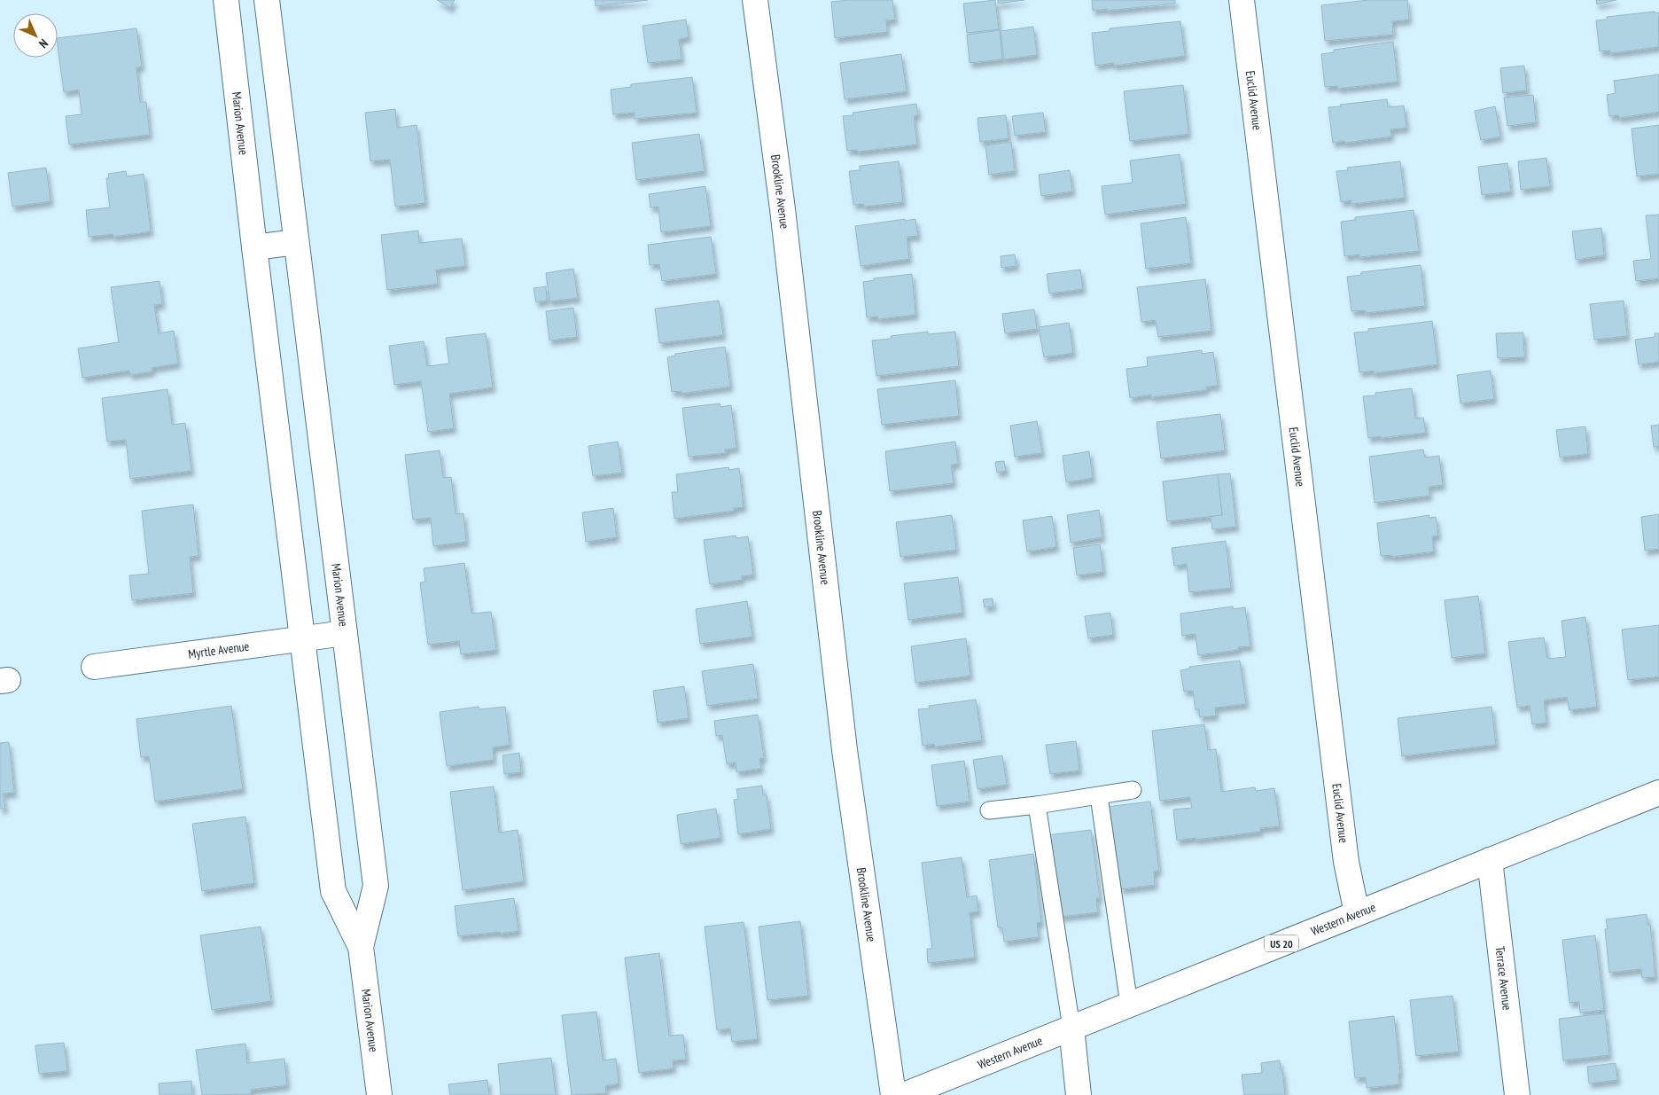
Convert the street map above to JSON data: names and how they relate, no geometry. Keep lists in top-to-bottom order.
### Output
{
  "streets": {
    "street": [
      "Euclid Avenue",
      "Marion Avenue",
      "Brookline Avenue",
      "Myrtle Avenue",
      "Western Avenue",
      "US 20",
      "Terrace Avenue"
    ]
  },
  "crossings": [
    ["Euclid Avenue", "Western Avenue"],
    ["Marion Avenue", "Myrtle Avenue"],
    ["Western Avenue", "Terrace Avenue"]
  ],
  "north": "bottom right"
}
